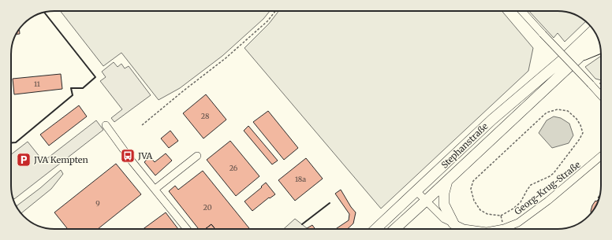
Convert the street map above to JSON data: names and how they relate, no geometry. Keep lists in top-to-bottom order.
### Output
{
  "streets": {
    "main road": ["Stephanstraße"],
    "street": ["Georg-Krug-Straße"]
  },
  "crossings": [
    ["Stephanstraße", "Georg-Krug-Straße"]
  ],
  "places": {
    "bus stop": ["JVA"],
    "parking": ["JVA Kempten"]
  },
  "house_numbers": [
    "11",
    "28",
    "26",
    "18a",
    "9",
    "20"
  ]
}
